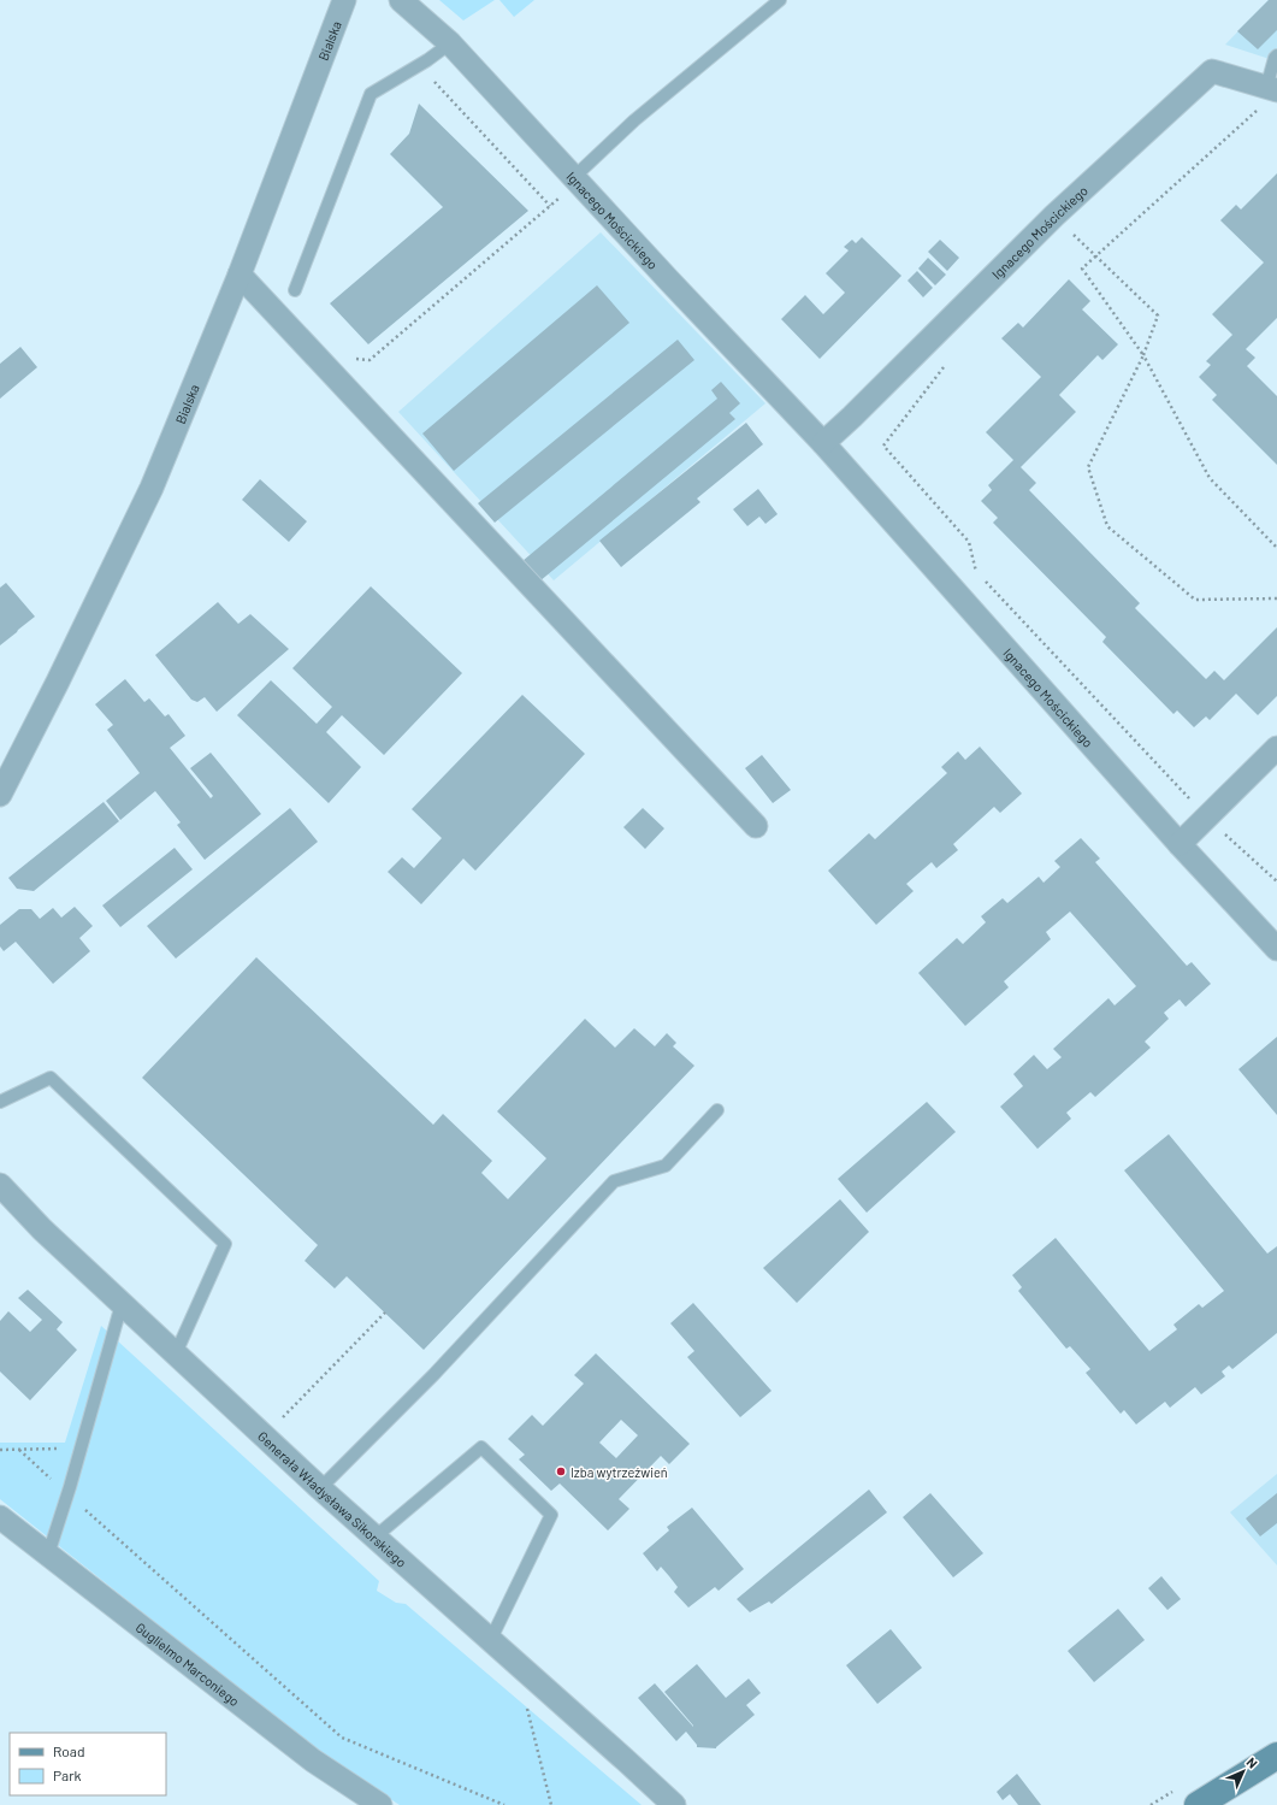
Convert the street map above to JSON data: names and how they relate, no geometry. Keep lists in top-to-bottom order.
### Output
{
  "streets": {
    "street": [
      "Bialska",
      "Ignacego Mościckiego",
      "Generała Władysława Sikorskiego",
      "Guglielmo Marconiego"
    ]
  },
  "places": ["Izba wytrzeźwień"],
  "legend": ["Road", "Park"],
  "north": "top right"
}
